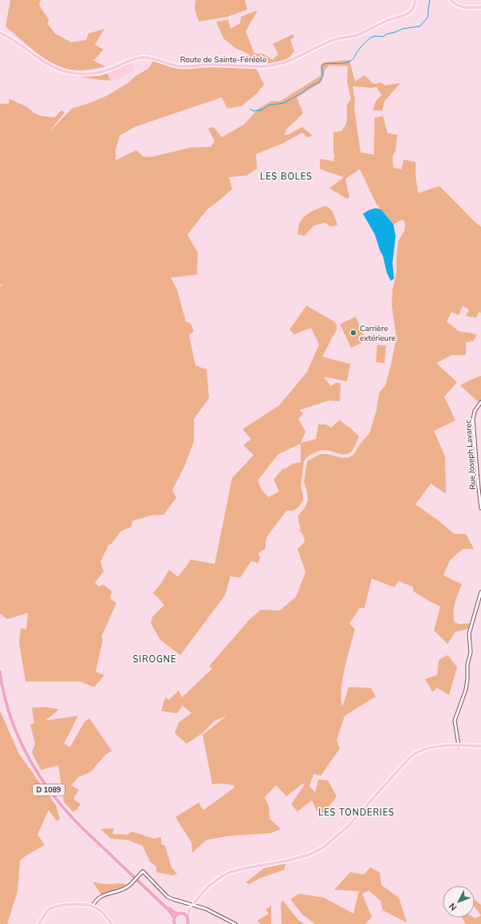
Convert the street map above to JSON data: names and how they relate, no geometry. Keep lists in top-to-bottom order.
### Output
{
  "streets": {
    "highway": ["D 1089"],
    "main road": ["Route de Sainte-Féréole"],
    "street": ["Rue Joseph Lavarec"]
  },
  "districts": ["LES BOLES", "SIROGNE", "LES TONDERIES"],
  "places": ["Carrière extérieure"],
  "north": "bottom left"
}
